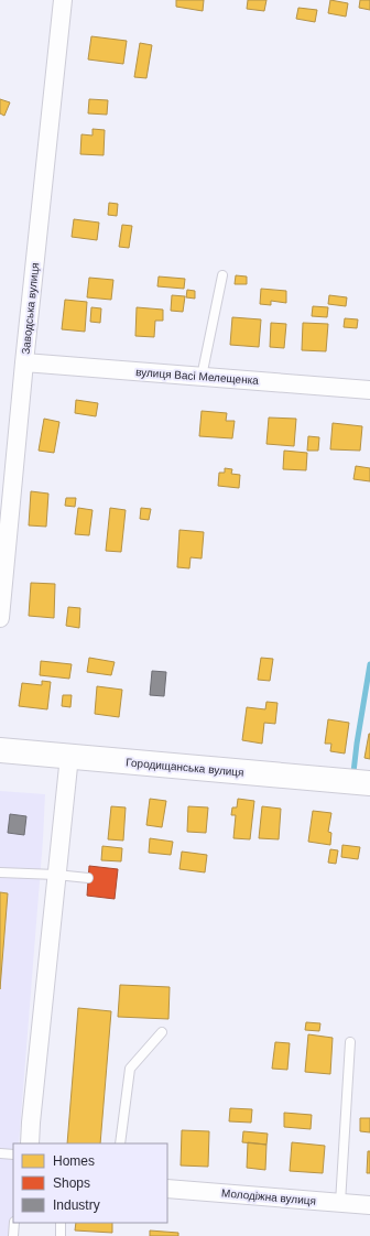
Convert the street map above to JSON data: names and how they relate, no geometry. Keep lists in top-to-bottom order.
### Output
{
  "streets": {
    "street": [
      "Заводська вулиця",
      "вулиця Васі Мелещенка",
      "Городищанська вулиця",
      "Молодіжна вулиця"
    ]
  },
  "crossings": [
    ["Заводська вулиця", "вулиця Васі Мелещенка"]
  ],
  "legend": ["Homes", "Shops", "Industry"]
}
